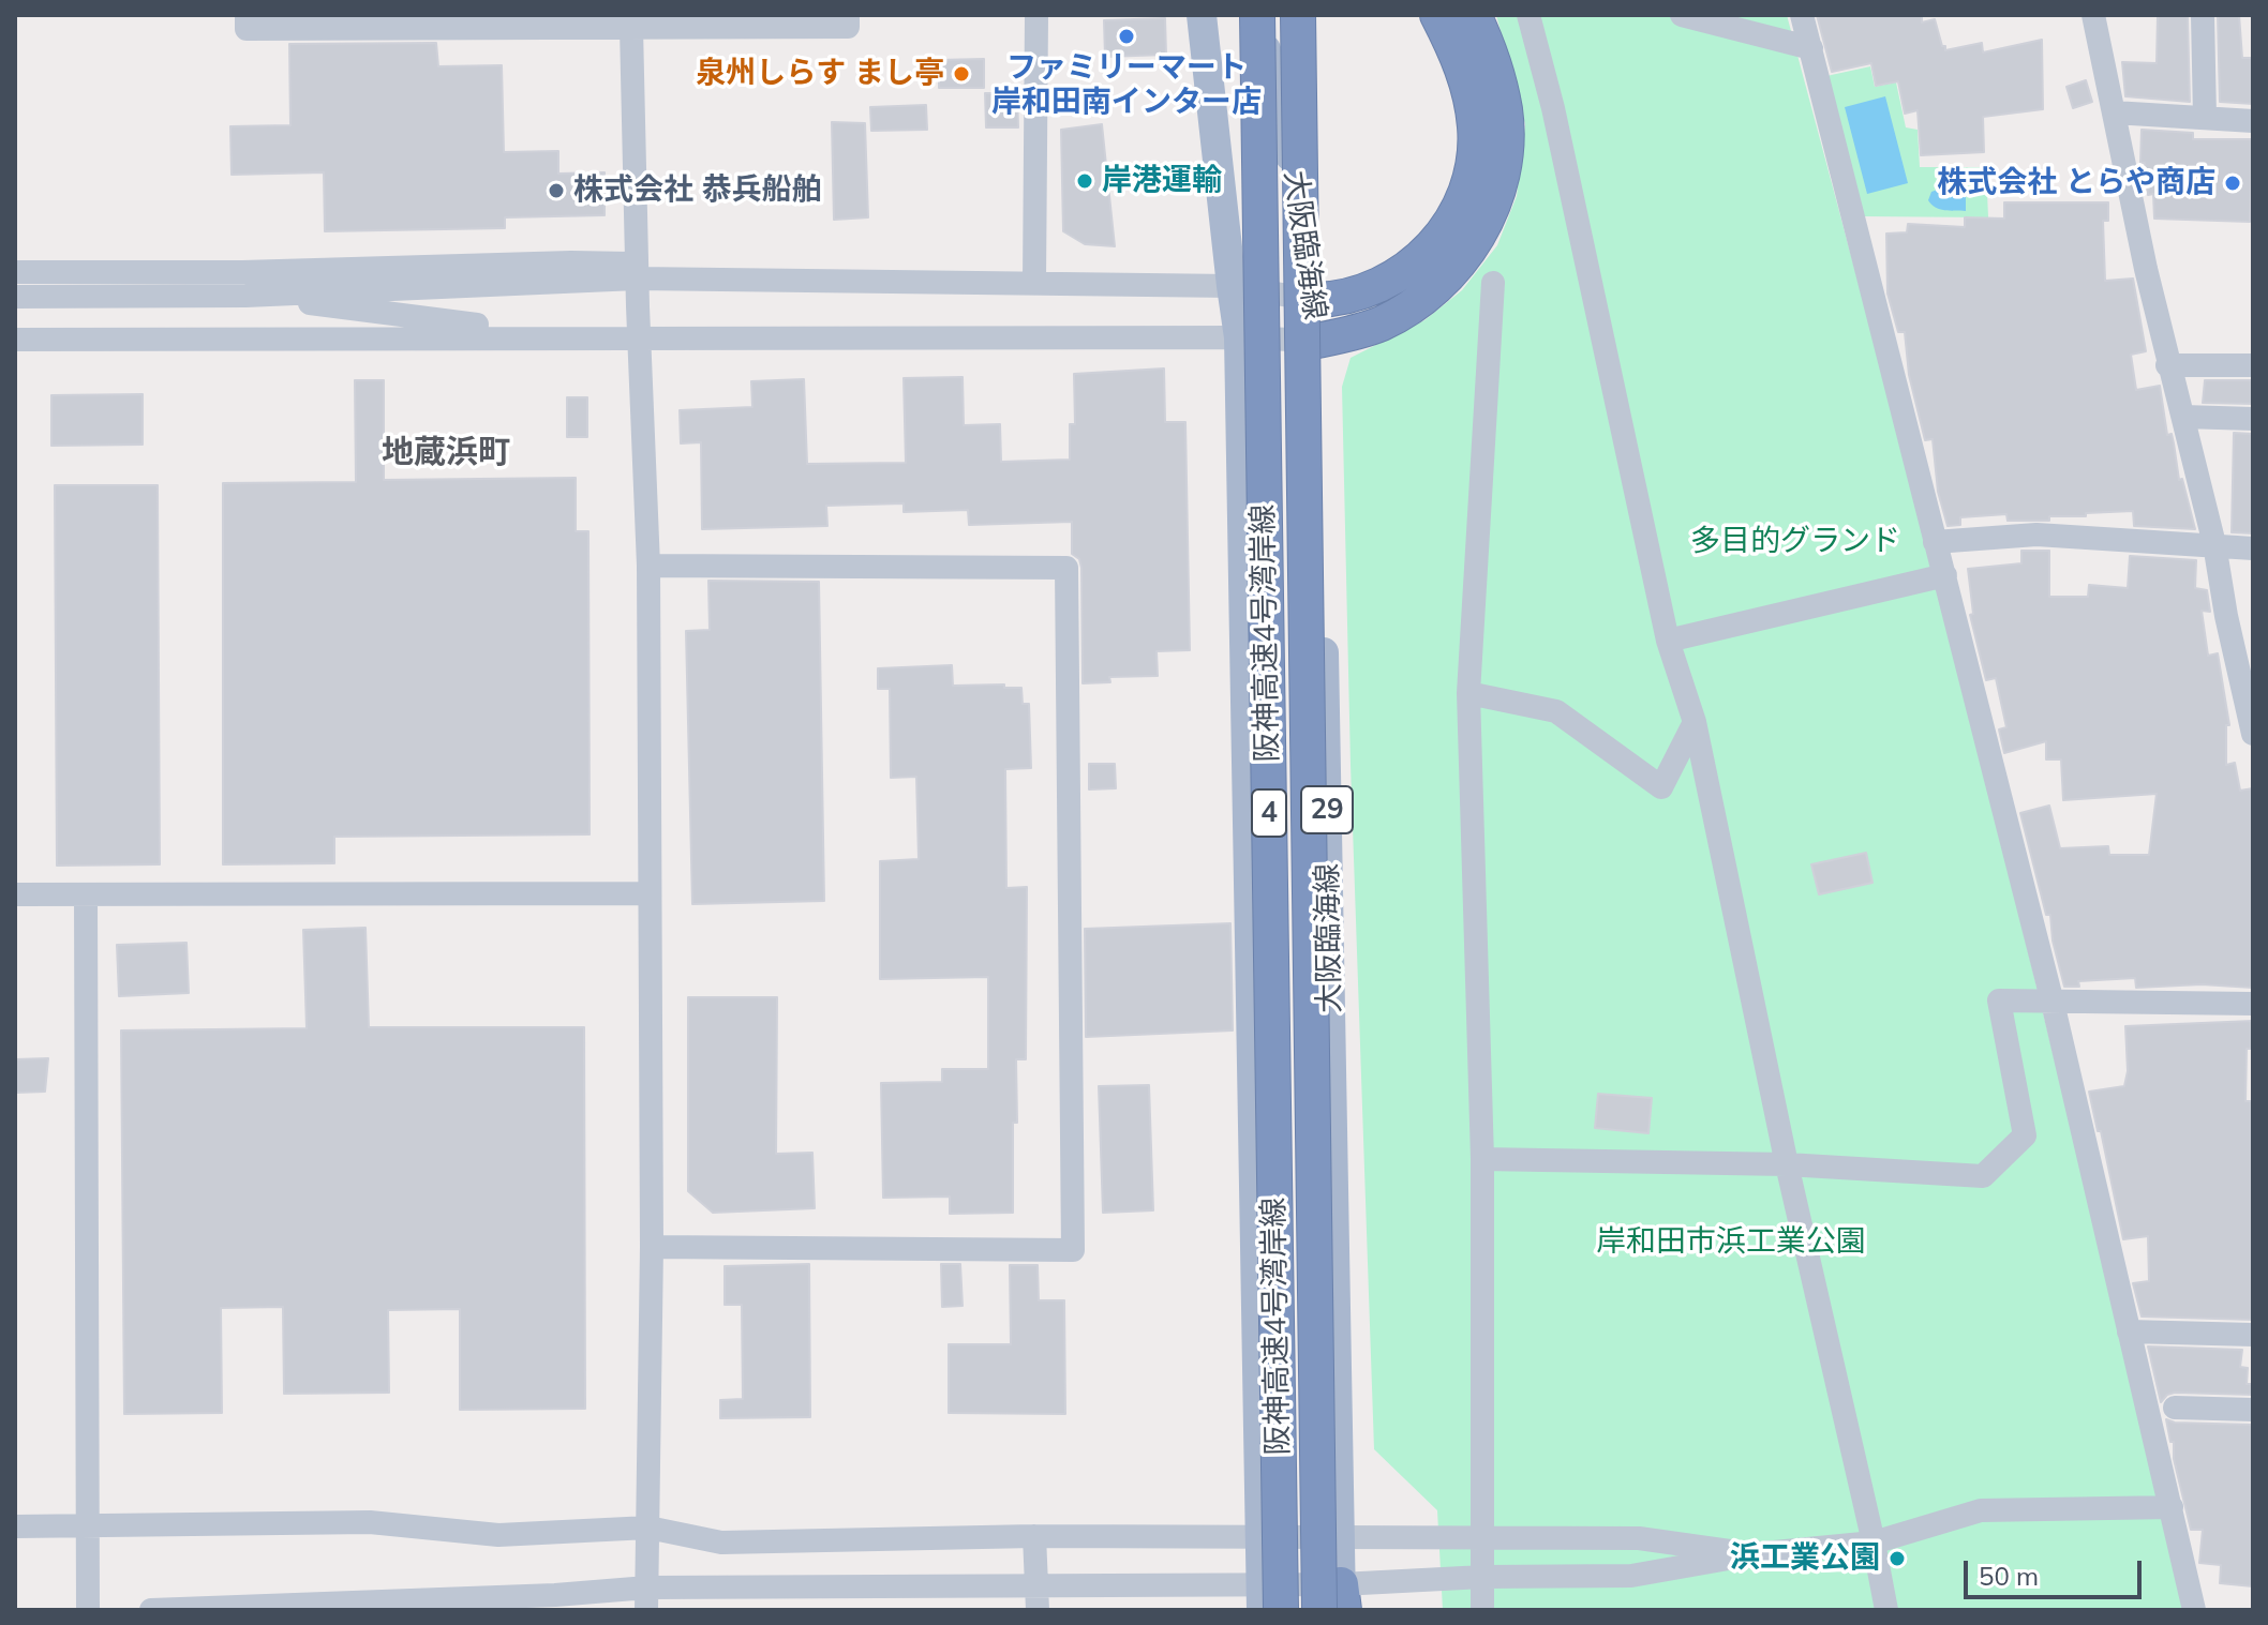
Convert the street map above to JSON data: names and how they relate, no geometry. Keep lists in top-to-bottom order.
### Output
{
  "streets": {
    "highway": ["阪神高速4号湾岸線", "4"],
    "main road": ["大阪臨海線", "29"]
  },
  "crossings": [
    ["大阪臨海線", "阪神高速4号湾岸線"]
  ],
  "districts": ["地蔵浜町"],
  "parks": ["多目的グランド", "岸和田市浜工業公園"],
  "places": [
    "ファミリーマート 岸和田南インター店",
    "泉州しらす まし亭",
    "岸港運輸",
    "株式会社 とらや商店",
    "株式会社 恭兵船舶",
    "浜工業公園"
  ],
  "scale_bar": "50 m"
}
